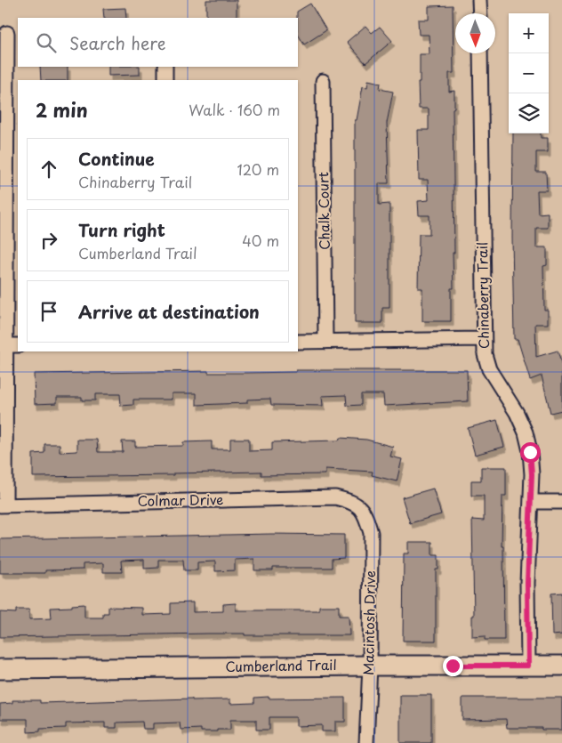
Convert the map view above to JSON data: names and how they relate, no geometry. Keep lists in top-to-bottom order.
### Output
{
  "streets": {
    "street": [
      "Chalk Court",
      "Chinaberry Trail",
      "Colmar Drive",
      "Macintosh Drive",
      "Cumberland Trail"
    ]
  },
  "crossings": [
    ["Chinaberry Trail", "Cumberland Trail"],
    ["Colmar Drive", "Macintosh Drive"],
    ["Macintosh Drive", "Cumberland Trail"]
  ],
  "north": "bottom",
  "page": {
    "map_buttons": ["+", "−"],
    "search": "Search here",
    "heading": ["2 min", "Walk · 160 m"],
    "list": [
      ["Continue", "Chinaberry Trail", "120 m"],
      ["Turn right", "Cumberland Trail", "40 m"],
      "Arrive at destination"
    ]
  }
}
